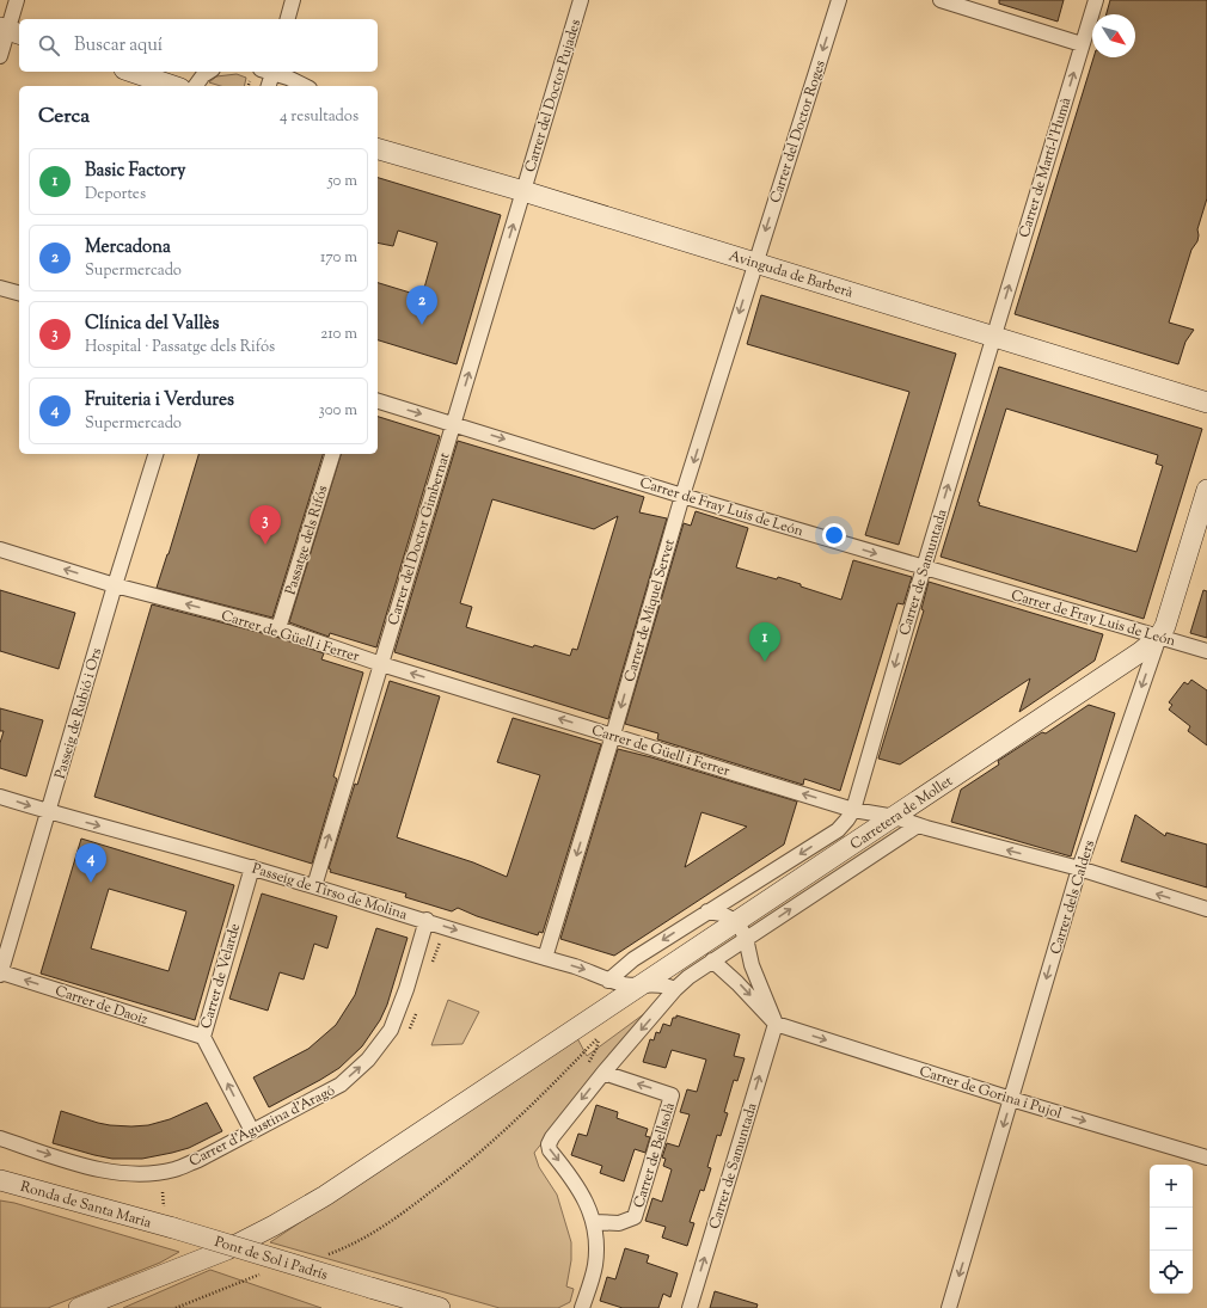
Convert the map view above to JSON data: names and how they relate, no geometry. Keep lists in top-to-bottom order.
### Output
{
  "streets": {
    "main road": [
      "Avinguda de Barberà",
      "Carretera de Mollet",
      "Carrer dels Calders",
      "Ronda de Santa Maria",
      "Pont de Sol i Padrís"
    ],
    "street": [
      "Carrer del Doctor Pujades",
      "Carrer del Doctor Roges",
      "Carrer de Martí-l'Humà",
      "Carrer de Fray Luis de León",
      "Carrer del Doctor Gimbernat",
      "Passatge dels Rifós",
      "Carrer de Samuntada",
      "Carrer de Miquel Servet",
      "Carrer de Güell i Ferrer",
      "Passeig de Rubió i Ors",
      "Passeig de Tirso de Molina",
      "Carrer de Velarde",
      "Carrer de Daoiz",
      "Carrer de Gorina i Pujol",
      "Carrer d'Agustina d'Aragó",
      "Carrer de Bellsolà"
    ]
  },
  "crossings": [
    ["Carrer del Doctor Pujades", "Avinguda de Barberà"],
    ["Carrer del Doctor Pujades", "Carrer del Doctor Gimbernat"],
    ["Carrer del Doctor Roges", "Avinguda de Barberà"],
    ["Carrer del Doctor Roges", "Carrer de Miquel Servet"],
    ["Carrer de Martí-l'Humà", "Avinguda de Barberà"],
    ["Carrer de Martí-l'Humà", "Carrer de Samuntada"],
    ["Avinguda de Barberà", "Carrer del Doctor Gimbernat"],
    ["Avinguda de Barberà", "Carrer de Samuntada"],
    ["Avinguda de Barberà", "Carrer de Miquel Servet"],
    ["Carrer de Fray Luis de León", "Carrer del Doctor Gimbernat"],
    ["Carrer de Fray Luis de León", "Carrer de Samuntada"],
    ["Carrer de Fray Luis de León", "Carrer de Miquel Servet"],
    ["Carrer de Fray Luis de León", "Carretera de Mollet"],
    ["Carrer de Fray Luis de León", "Carrer dels Calders"],
    ["Carrer del Doctor Gimbernat", "Carrer de Güell i Ferrer"],
    ["Carrer del Doctor Gimbernat", "Passeig de Tirso de Molina"],
    ["Passatge dels Rifós", "Carrer de Güell i Ferrer"],
    ["Carrer de Samuntada", "Carrer de Güell i Ferrer"],
    ["Carrer de Samuntada", "Carretera de Mollet"],
    ["Carrer de Samuntada", "Carrer de Gorina i Pujol"],
    ["Carrer de Miquel Servet", "Carrer de Güell i Ferrer"],
    ["Carrer de Miquel Servet", "Passeig de Tirso de Molina"],
    ["Carrer de Güell i Ferrer", "Passeig de Rubió i Ors"],
    ["Carrer de Güell i Ferrer", "Carretera de Mollet"],
    ["Carrer de Güell i Ferrer", "Carrer dels Calders"],
    ["Passeig de Rubió i Ors", "Passeig de Tirso de Molina"],
    ["Passeig de Rubió i Ors", "Carrer de Daoiz"],
    ["Carretera de Mollet", "Passeig de Tirso de Molina"],
    ["Carretera de Mollet", "Carrer dels Calders"],
    ["Passeig de Tirso de Molina", "Carrer de Velarde"],
    ["Passeig de Tirso de Molina", "Carrer d'Agustina d'Aragó"],
    ["Carrer dels Calders", "Carrer de Gorina i Pujol"],
    ["Carrer de Velarde", "Carrer de Daoiz"],
    ["Carrer de Velarde", "Carrer d'Agustina d'Aragó"],
    ["Ronda de Santa Maria", "Pont de Sol i Padrís"]
  ],
  "one_way": [
    "Carrer del Doctor Roges",
    "Carrer de Martí-l'Humà",
    "Carrer de Fray Luis de León",
    "Carrer del Doctor Gimbernat",
    "Carrer de Miquel Servet",
    "Carrer de Güell i Ferrer",
    "Passeig de Tirso de Molina",
    "Carrer dels Calders",
    "Carrer de Velarde",
    "Carrer de Daoiz",
    "Carrer de Gorina i Pujol",
    "Carrer d'Agustina d'Aragó"
  ],
  "north": "bottom right",
  "page": {
    "search": "Buscar aquí",
    "heading": ["Cerca", "4 resultados"],
    "list": [
      {
        "mark": "1",
        "name": "Basic Factory",
        "note": "Deportes",
        "value": "50 m"
      },
      {
        "mark": "2",
        "name": "Mercadona",
        "note": "Supermercado",
        "value": "170 m"
      },
      {
        "mark": "3",
        "name": "Clínica del Vallès",
        "note": "Hospital · Passatge dels Rifós",
        "value": "210 m"
      },
      {
        "mark": "4",
        "name": "Fruiteria i Verdures",
        "note": "Supermercado",
        "value": "300 m"
      }
    ],
    "pins": [
      "2",
      "3",
      "1",
      "4"
    ],
    "map_buttons": ["+", "−"]
  }
}
